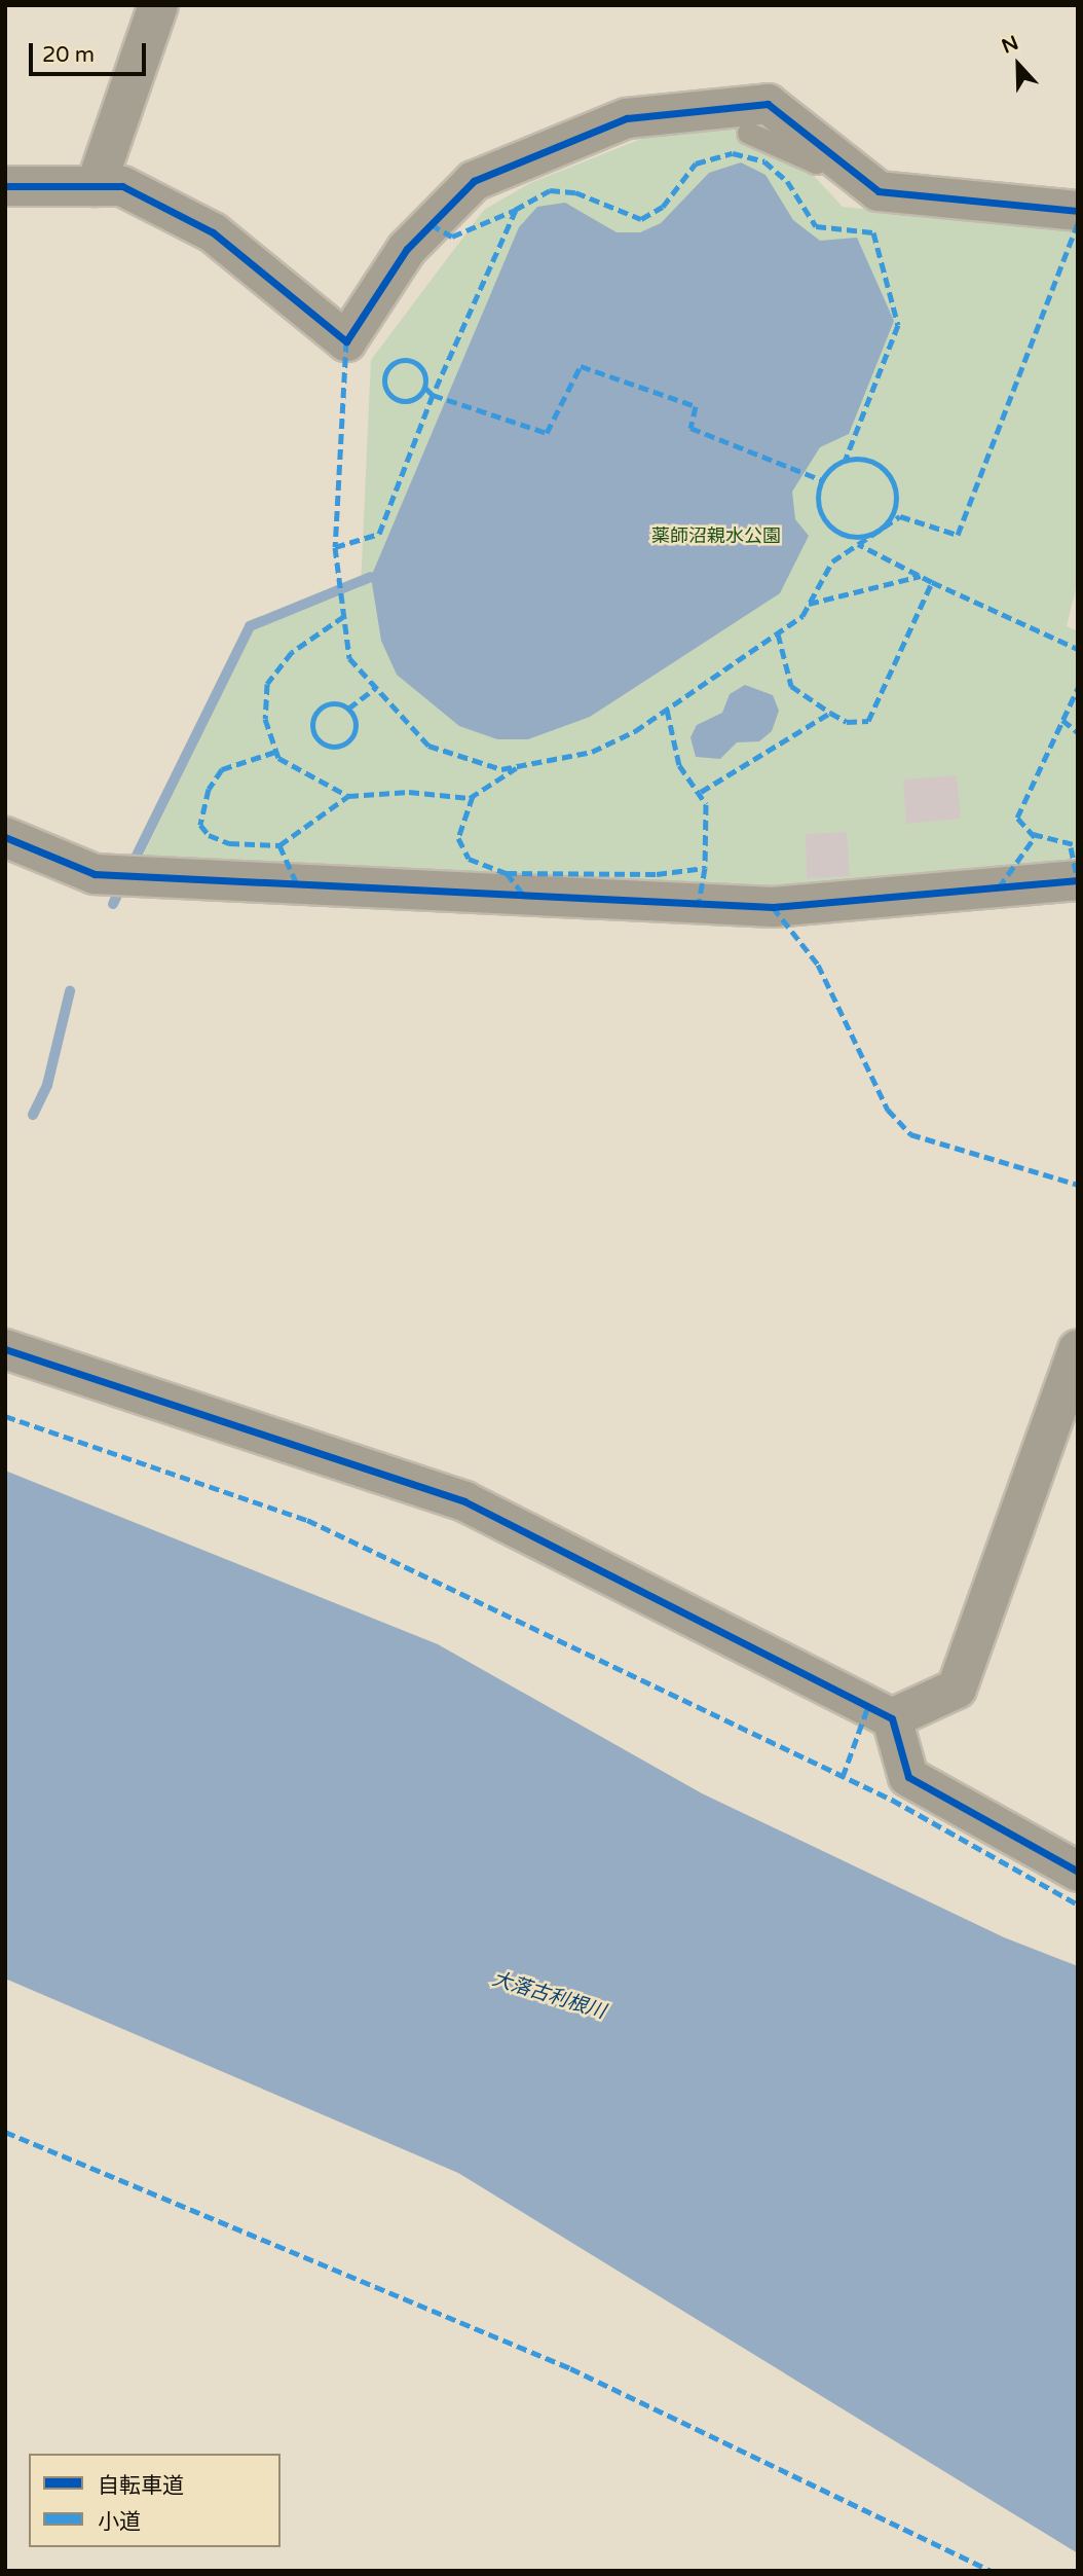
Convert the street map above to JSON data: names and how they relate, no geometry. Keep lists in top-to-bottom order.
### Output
{
  "water": ["大落古利根川"],
  "parks": ["薬師沼親水公園"],
  "legend": ["自転車道", "小道"],
  "scale_bar": "20 m",
  "north": "top"
}
